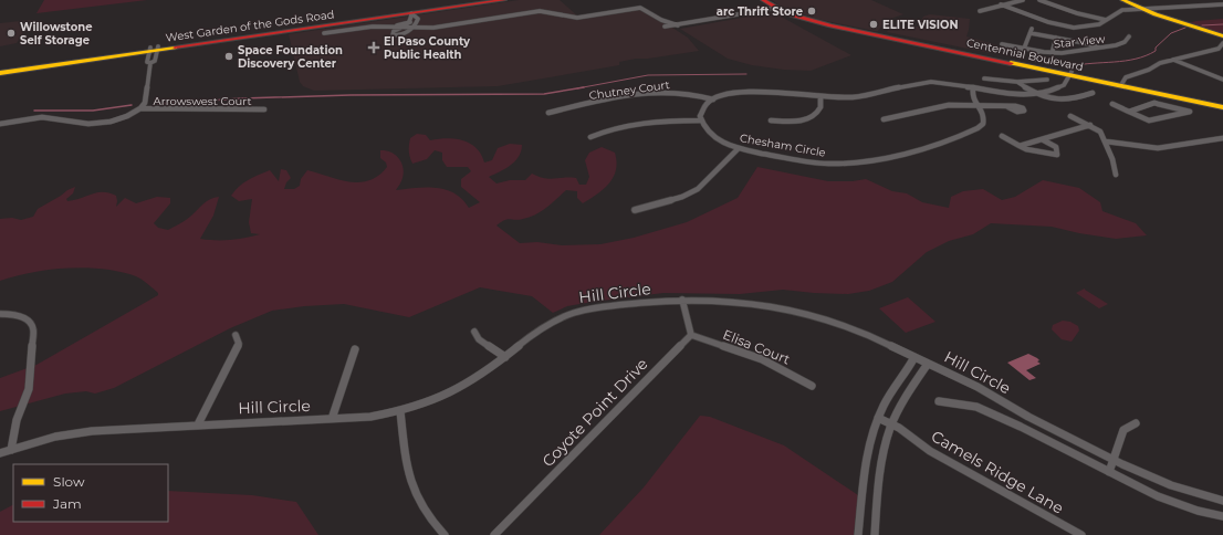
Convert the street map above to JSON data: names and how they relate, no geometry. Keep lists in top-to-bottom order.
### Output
{
  "streets": {
    "main road": ["West Garden of the Gods Road", "Centennial Boulevard"],
    "street": [
      "Star View",
      "Chutney Court",
      "Arrowswest Court",
      "Chesham Circle",
      "Hill Circle",
      "Elisa Court",
      "Coyote Point Drive",
      "Camels Ridge Lane"
    ]
  },
  "crossings": [
    ["Elisa Court", "Coyote Point Drive"]
  ],
  "places": {
    "other": [
      "arc Thrift Store",
      "ELITE VISION",
      "Willowstone Self Storage",
      "Space Foundation Discovery Center"
    ],
    "health": ["El Paso County Public Health"]
  },
  "legend": ["Slow", "Jam"]
}
